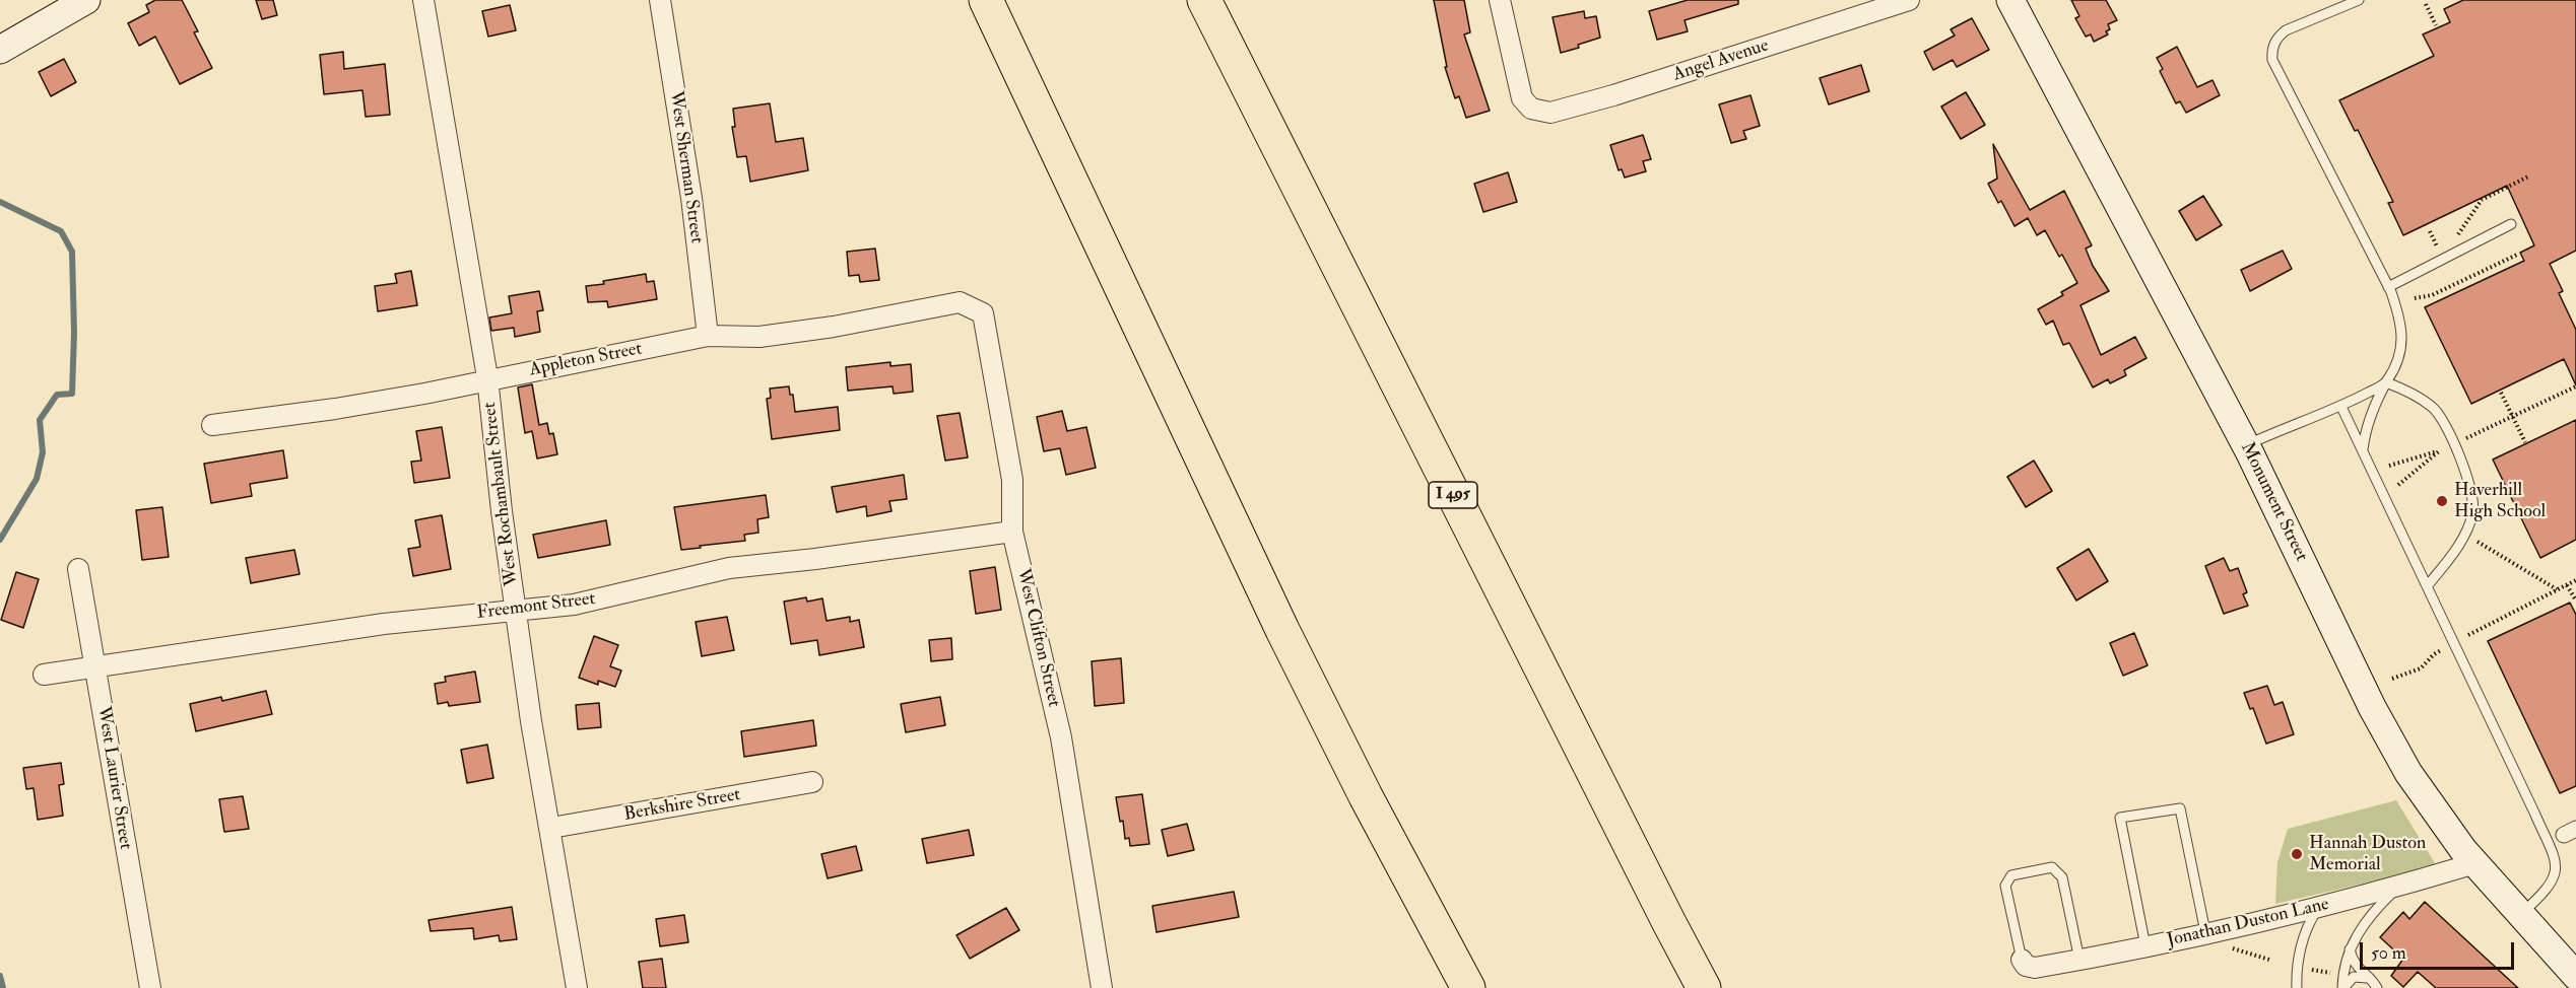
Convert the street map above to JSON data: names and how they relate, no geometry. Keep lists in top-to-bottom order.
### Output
{
  "streets": {
    "highway": ["I 495"],
    "main road": ["Monument Street"],
    "street": [
      "Angel Avenue",
      "West Sherman Street",
      "Appleton Street",
      "West Rochambault Street",
      "Freemont Street",
      "West Clifton Street",
      "West Laurier Street",
      "Berkshire Street",
      "Jonathan Duston Lane"
    ]
  },
  "crossings": [
    ["West Sherman Street", "Appleton Street"],
    ["Appleton Street", "West Rochambault Street"],
    ["Appleton Street", "West Clifton Street"],
    ["West Rochambault Street", "Freemont Street"],
    ["West Rochambault Street", "Berkshire Street"],
    ["Monument Street", "Jonathan Duston Lane"],
    ["Freemont Street", "West Clifton Street"],
    ["Freemont Street", "West Laurier Street"]
  ],
  "places": ["Haverhill High School", "Hannah Duston Memorial"],
  "scale_bar": "50 m"
}
